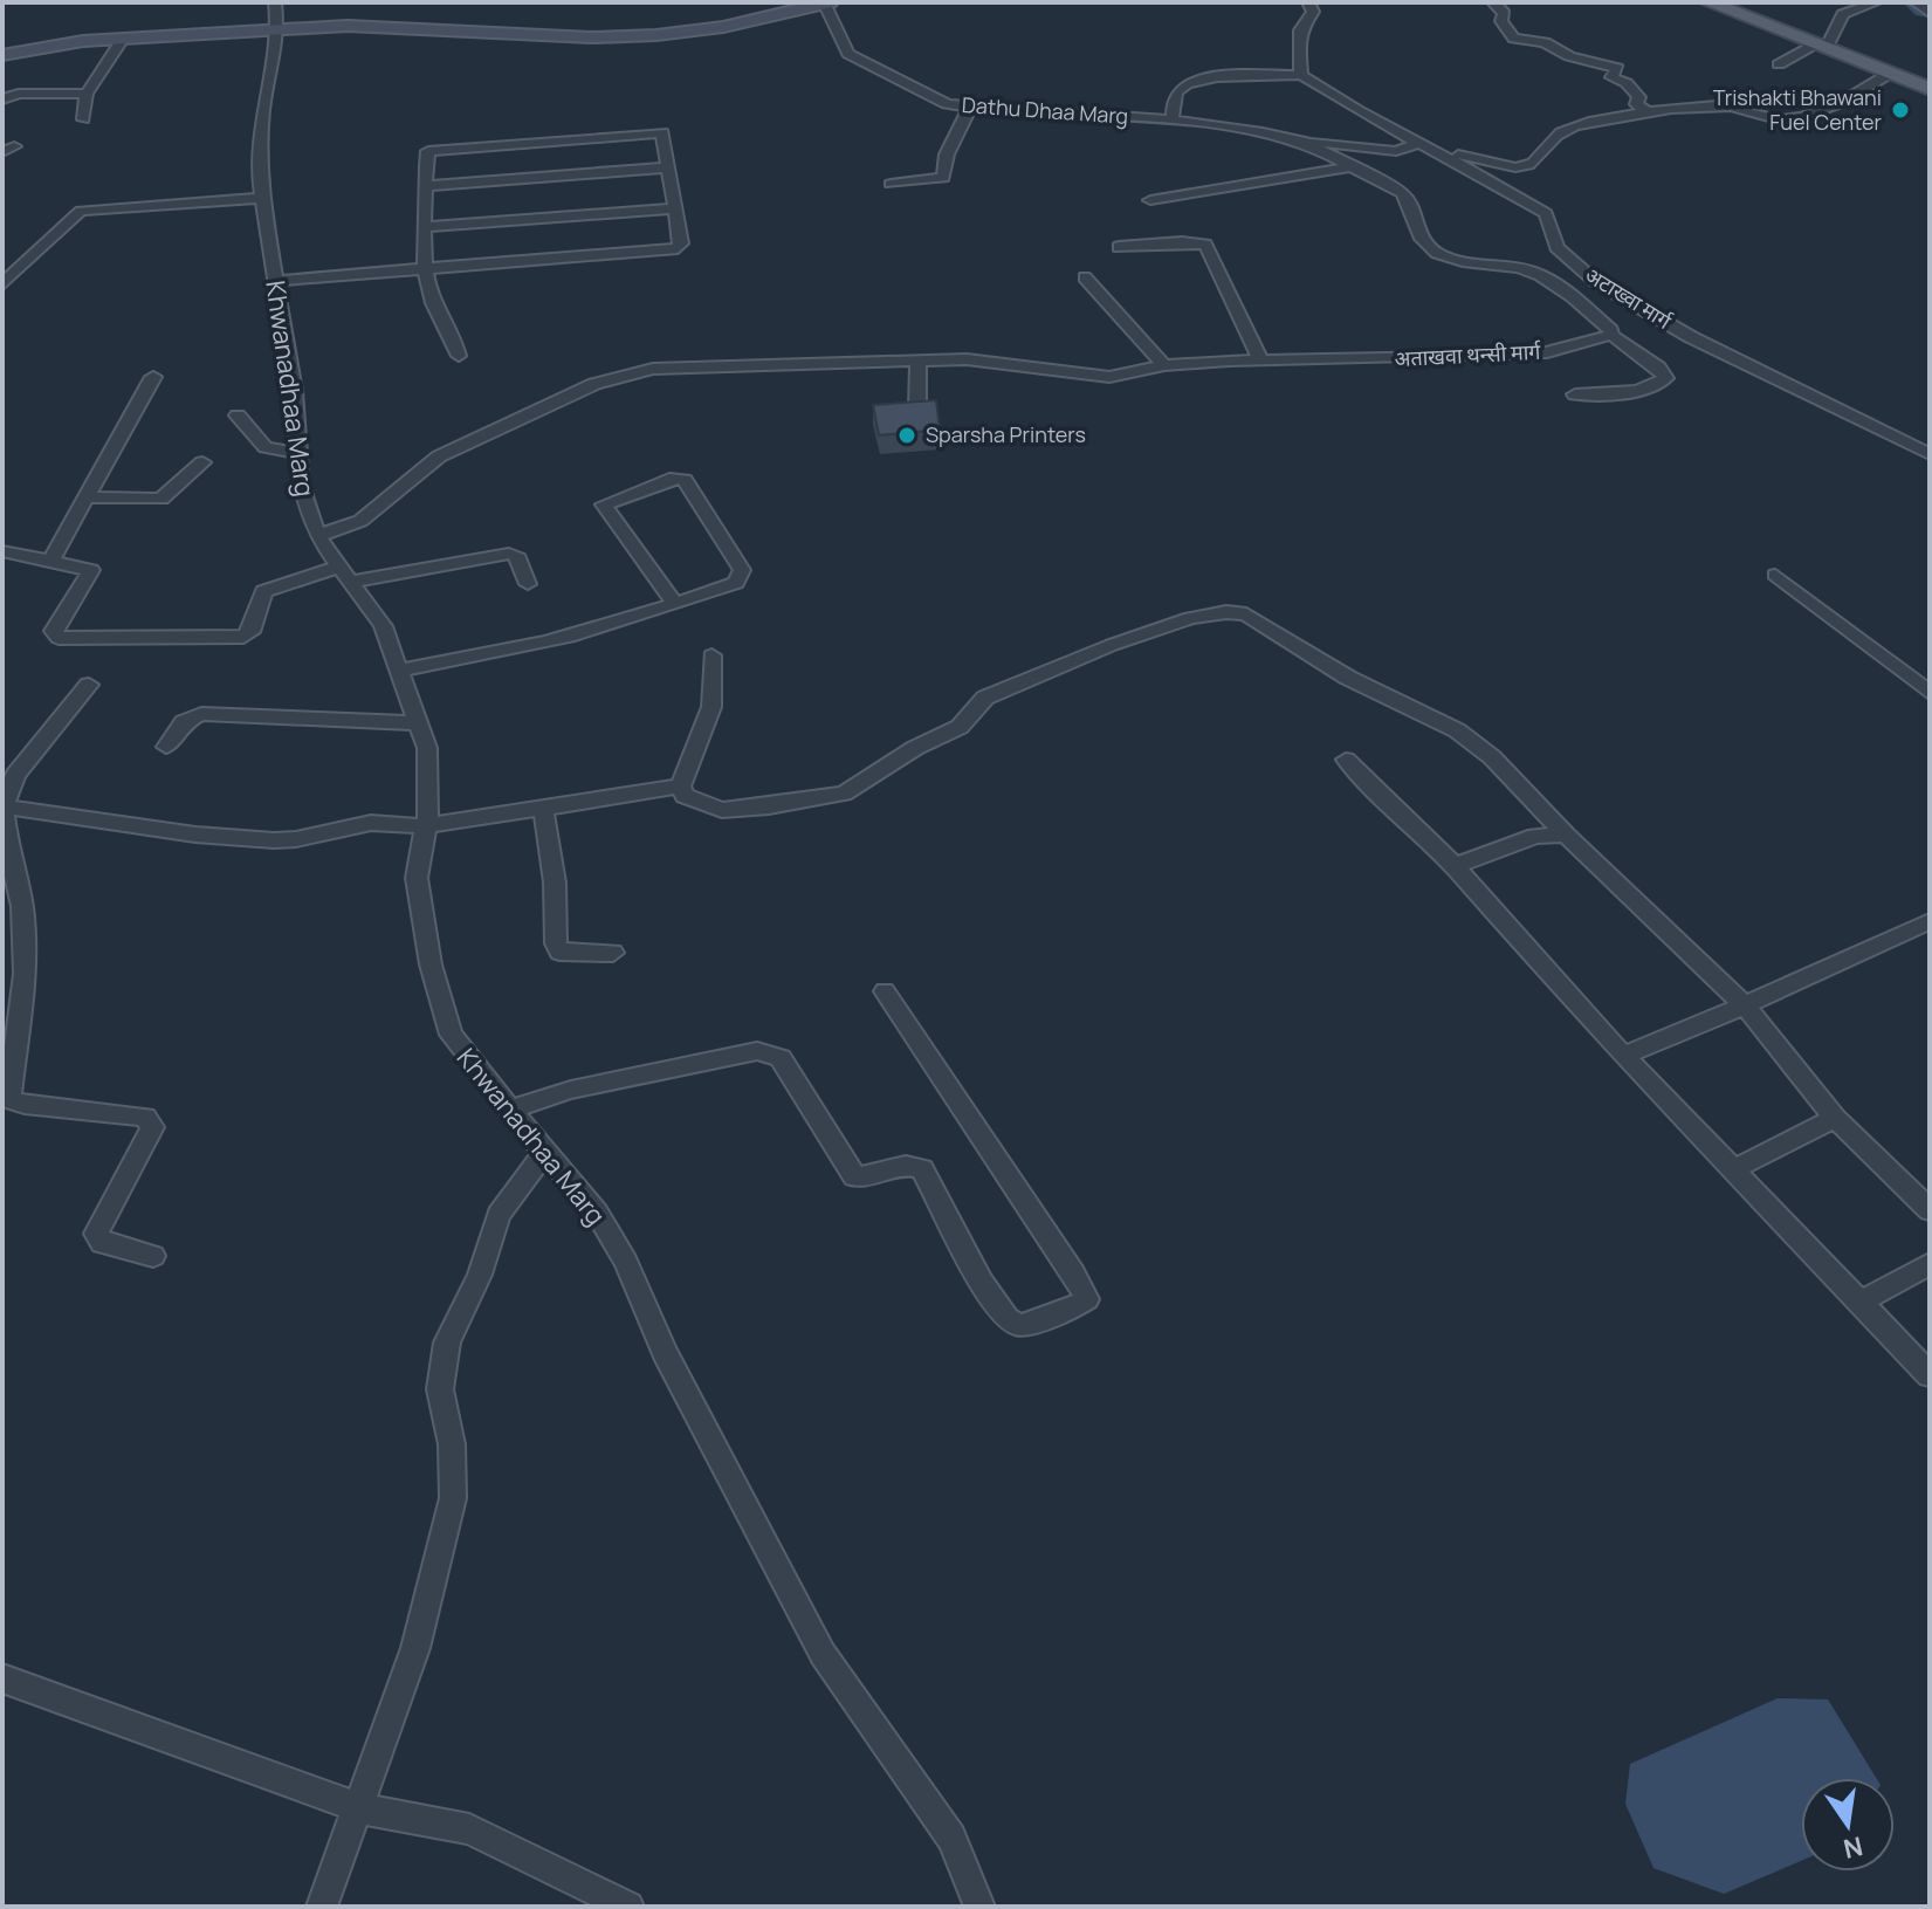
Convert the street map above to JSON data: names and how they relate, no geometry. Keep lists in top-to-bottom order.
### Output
{
  "streets": {
    "street": [
      "Dathu Dhaa Marg",
      "अटाख्वा मार्ग",
      "अताखवा थन्सी मार्ग",
      "Khwanadhaa Marg"
    ]
  },
  "crossings": [
    ["अताखवा थन्सी मार्ग", "Khwanadhaa Marg"]
  ],
  "places": ["Trishakti Bhawani Fuel Center", "Sparsha Printers"],
  "north": "bottom"
}
